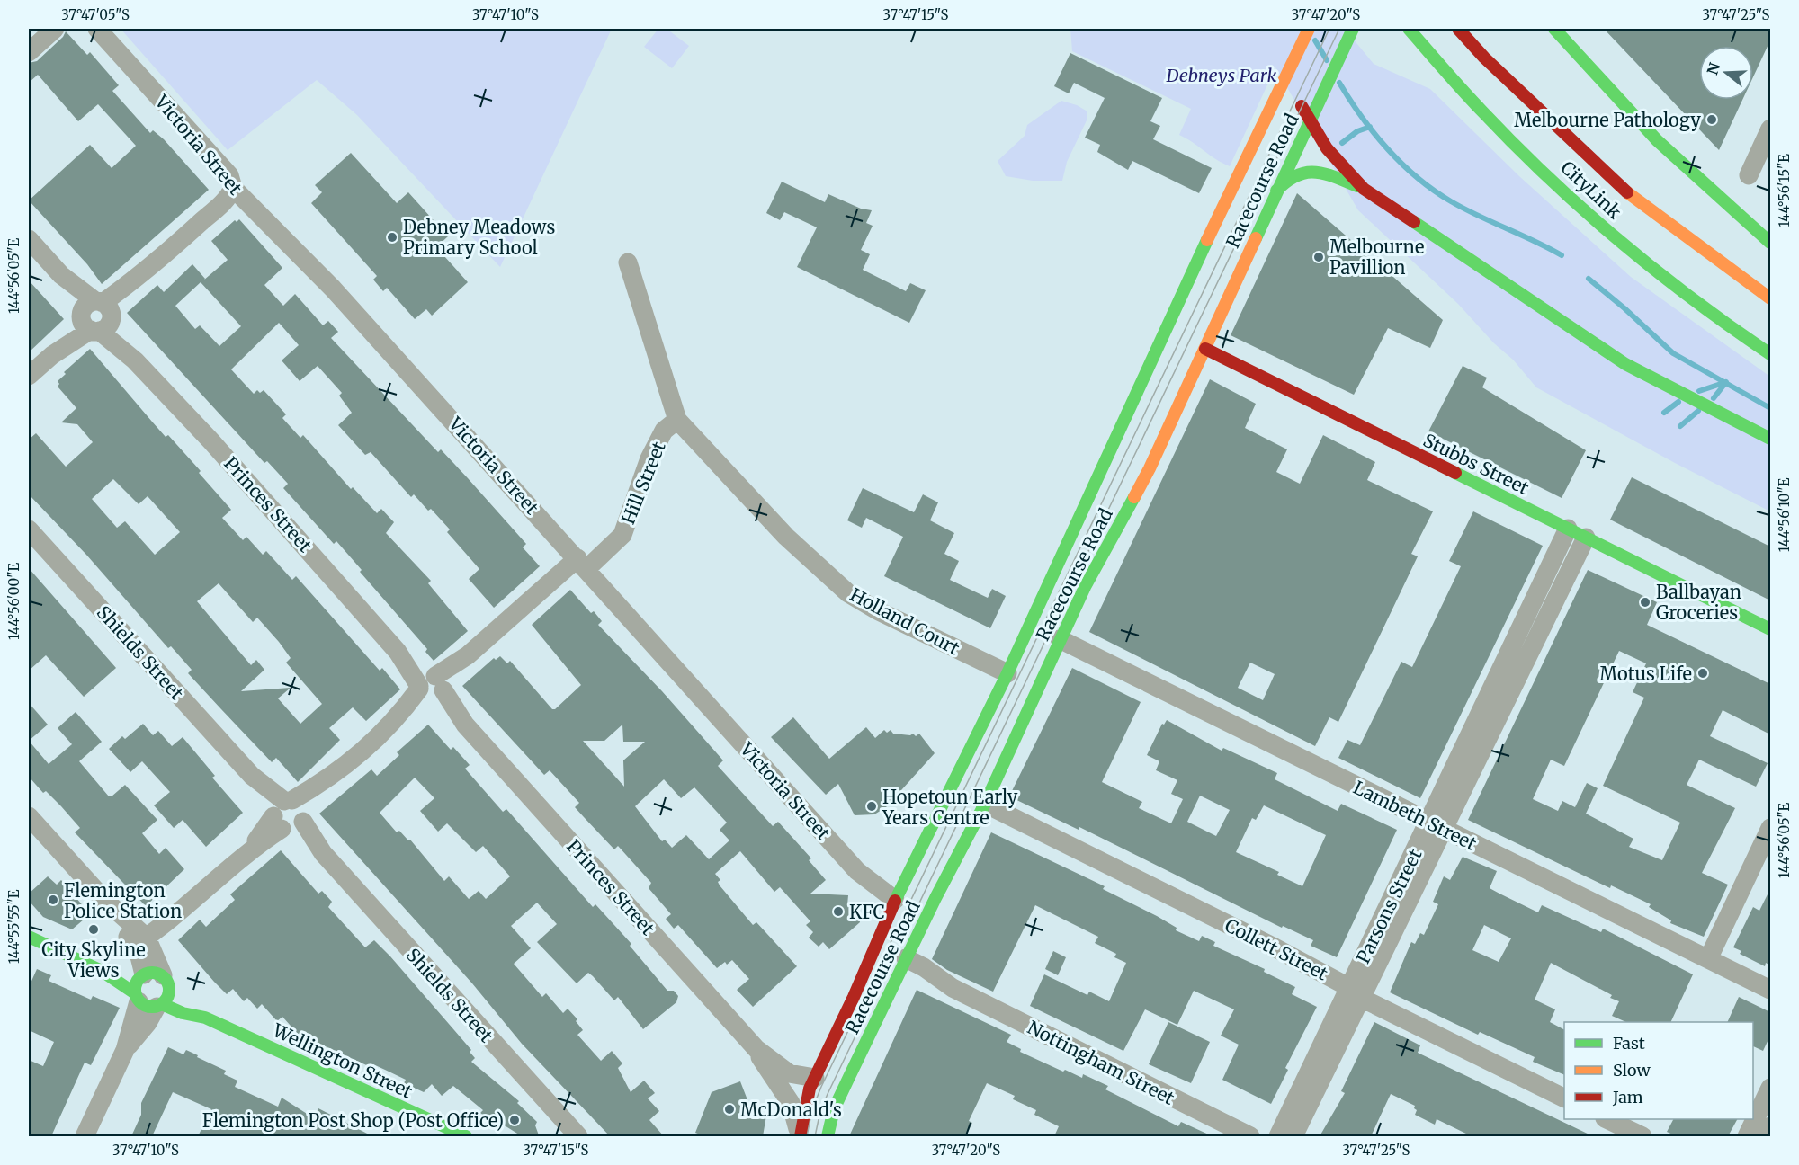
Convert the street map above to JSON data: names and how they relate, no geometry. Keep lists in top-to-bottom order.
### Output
{
  "streets": {
    "main road": [
      "Racecourse Road",
      "CityLink",
      "Stubbs Street",
      "Wellington Street"
    ],
    "street": [
      "Victoria Street",
      "Hill Street",
      "Princes Street",
      "Holland Court",
      "Shields Street",
      "Lambeth Street",
      "Parsons Street",
      "Collett Street",
      "Nottingham Street"
    ]
  },
  "crossings": [
    ["Victoria Street", "Racecourse Road"],
    ["Victoria Street", "Hill Street"],
    ["Racecourse Road", "Stubbs Street"],
    ["Racecourse Road", "Princes Street"],
    ["Racecourse Road", "Holland Court"],
    ["Racecourse Road", "Lambeth Street"],
    ["Racecourse Road", "Collett Street"],
    ["Racecourse Road", "Nottingham Street"],
    ["Stubbs Street", "Parsons Street"],
    ["Hill Street", "Princes Street"],
    ["Hill Street", "Holland Court"],
    ["Hill Street", "Shields Street"],
    ["Lambeth Street", "Parsons Street"],
    ["Parsons Street", "Collett Street"]
  ],
  "parks": ["Debneys Park"],
  "places": [
    "Melbourne Pathology",
    "Debney Meadows Primary School",
    "Melbourne Pavillion",
    "Ballbayan Groceries",
    "Motus Life",
    "Hopetoun Early Years Centre",
    "Flemington Police Station",
    "KFC",
    "City Skyline Views",
    "McDonald's",
    "Flemington Post Shop (Post Office)"
  ],
  "legend": ["Fast", "Slow", "Jam"],
  "north": "left",
  "coordinates": [
    "37°47'05\"S",
    "37°47'10\"S",
    "37°47'15\"S",
    "37°47'20\"S",
    "37°47'25\"S",
    "144°56'15\"E",
    "144°56'05\"E",
    "144°56'10\"E",
    "144°56'00\"E",
    "144°55'55\"E"
  ]
}
